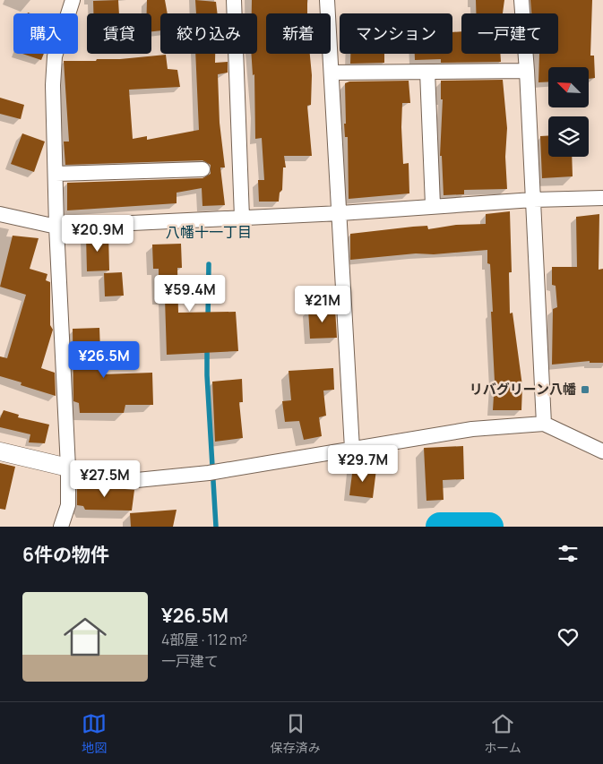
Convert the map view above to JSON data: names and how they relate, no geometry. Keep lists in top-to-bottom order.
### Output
{
  "districts": ["八幡十一丁目"],
  "places": {
    "transit": ["リバグリーン八幡"]
  },
  "north": "top left",
  "page": {
    "chip": [
      "購入",
      "賃貸",
      "絞り込み",
      "新着",
      "マンション",
      "一戸建て"
    ],
    "price": [
      "¥20.9M",
      "¥59.4M",
      "¥21M",
      "¥26.5M",
      "¥29.7M",
      "¥27.5M"
    ],
    "heading": "6件の物件",
    "list": [
      {
        "name": "¥26.5M",
        "note": "4部屋 · 112 m² · 一戸建て"
      }
    ],
    "tabs": ["地図", "保存済み", "ホーム"]
  }
}
